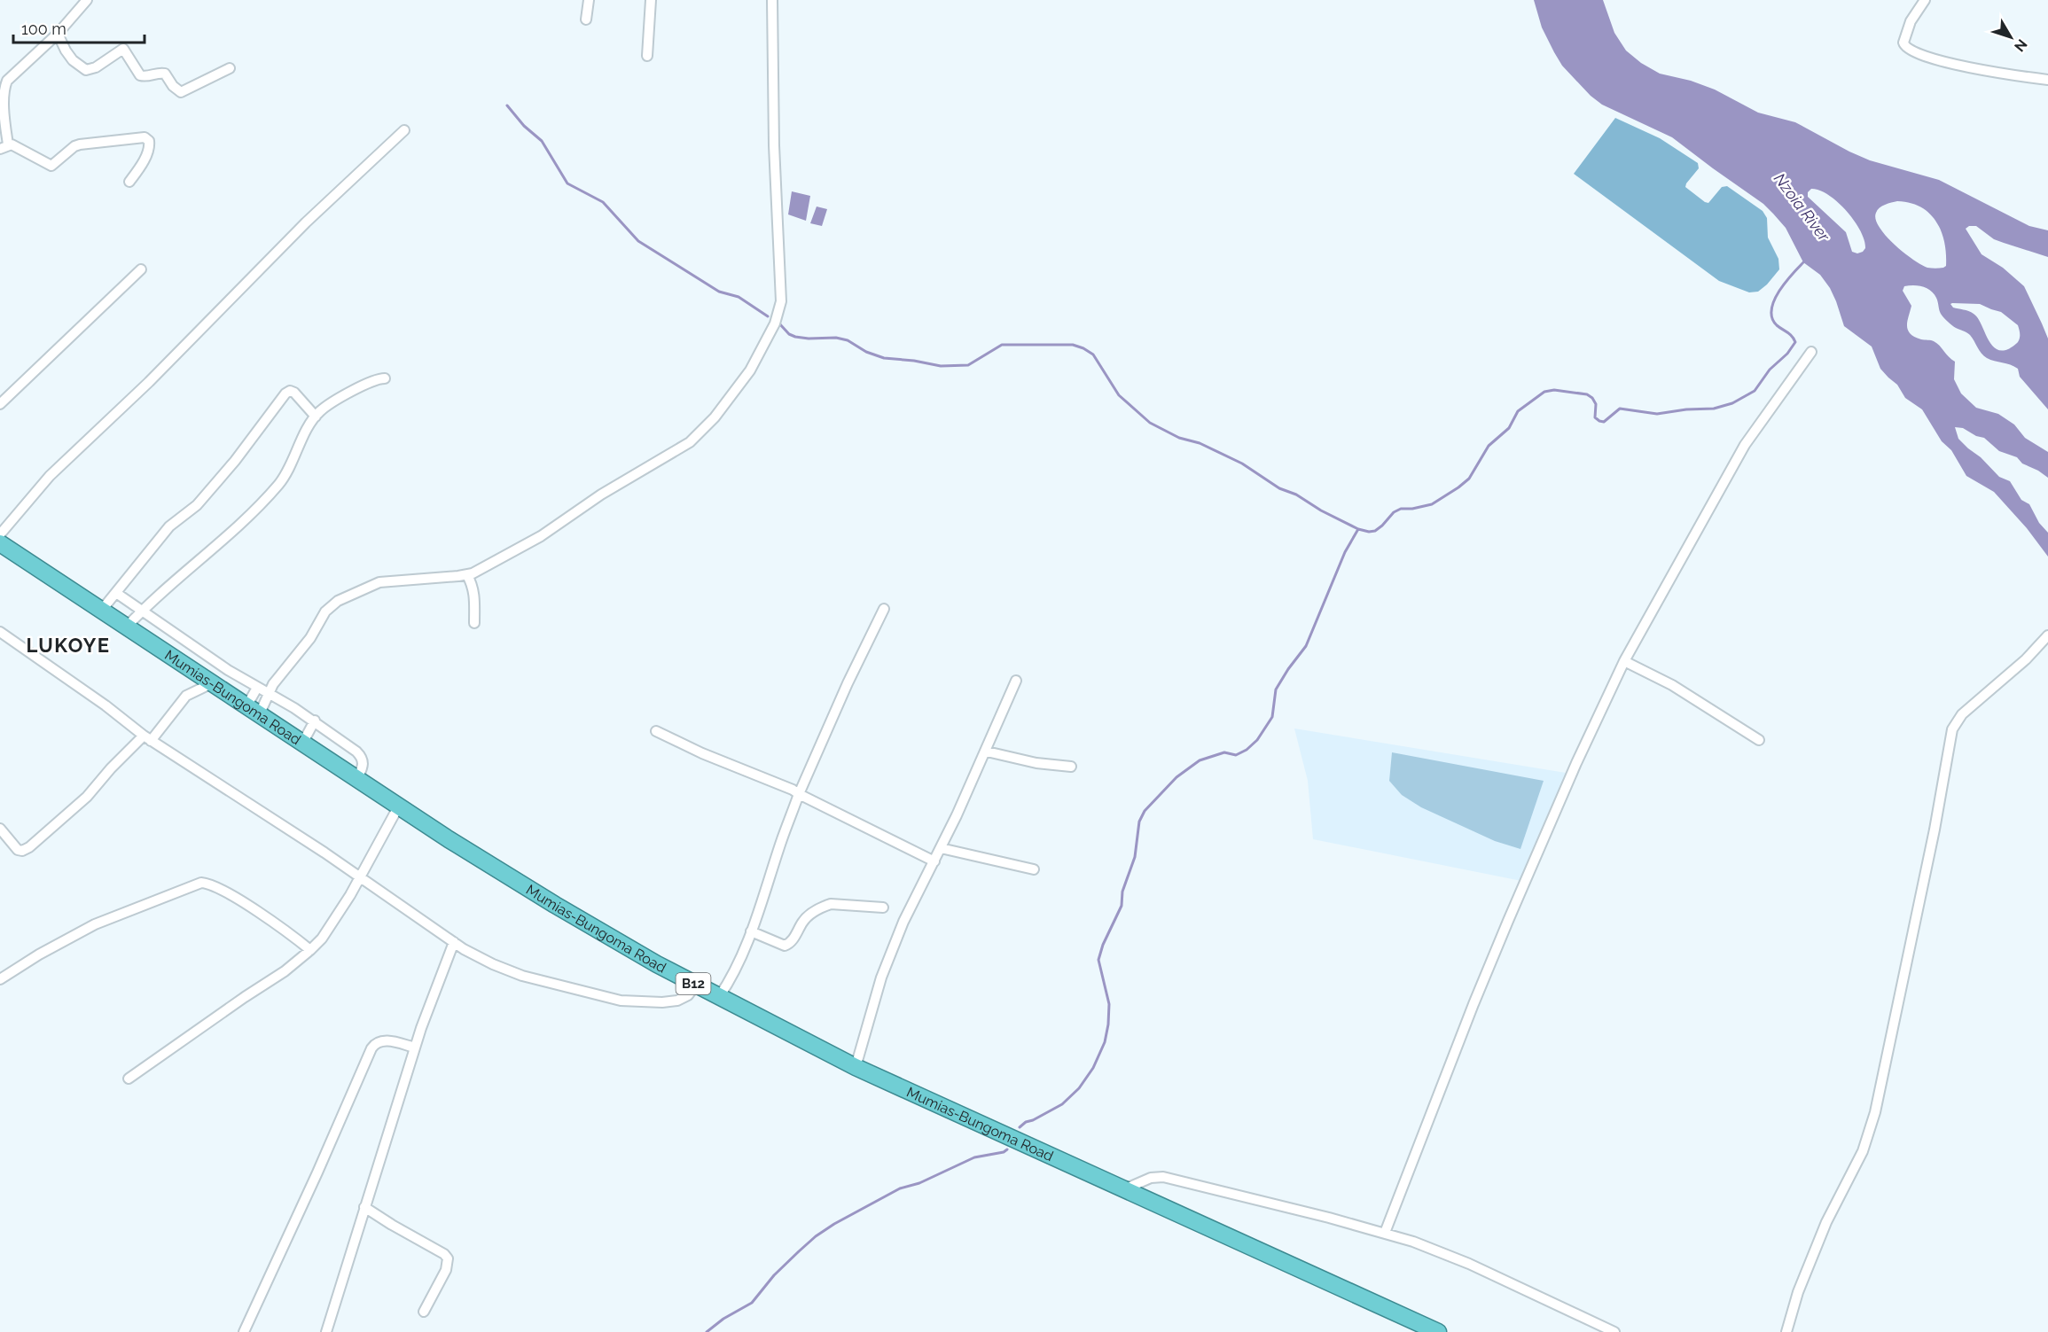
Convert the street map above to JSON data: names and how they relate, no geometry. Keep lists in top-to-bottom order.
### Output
{
  "streets": {
    "highway": ["Mumias-Bungoma Road", "B12"]
  },
  "districts": ["LUKOYE"],
  "water": ["Nzoia River"],
  "scale_bar": "100 m",
  "north": "bottom right"
}
